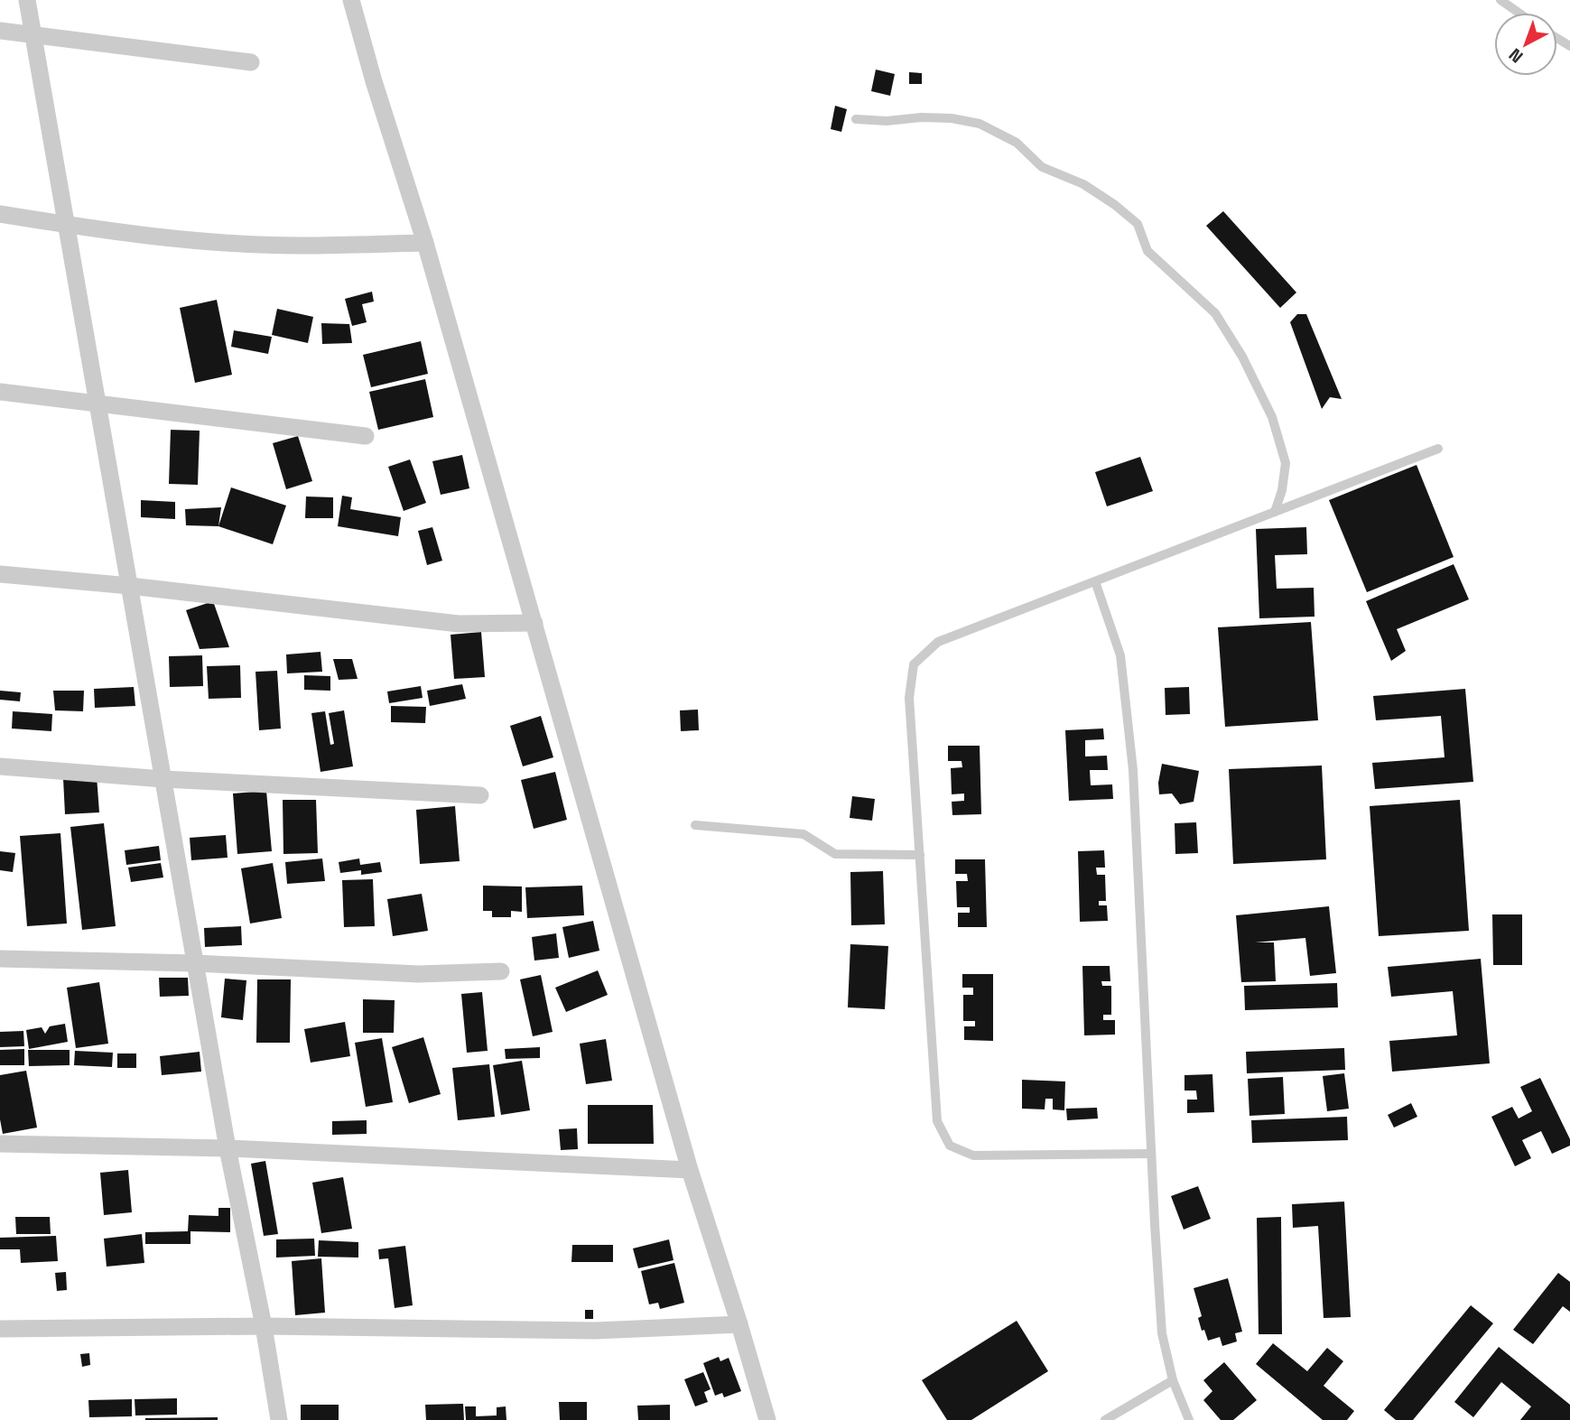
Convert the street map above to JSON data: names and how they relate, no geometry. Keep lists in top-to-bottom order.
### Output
{
  "north": "bottom left"
}
